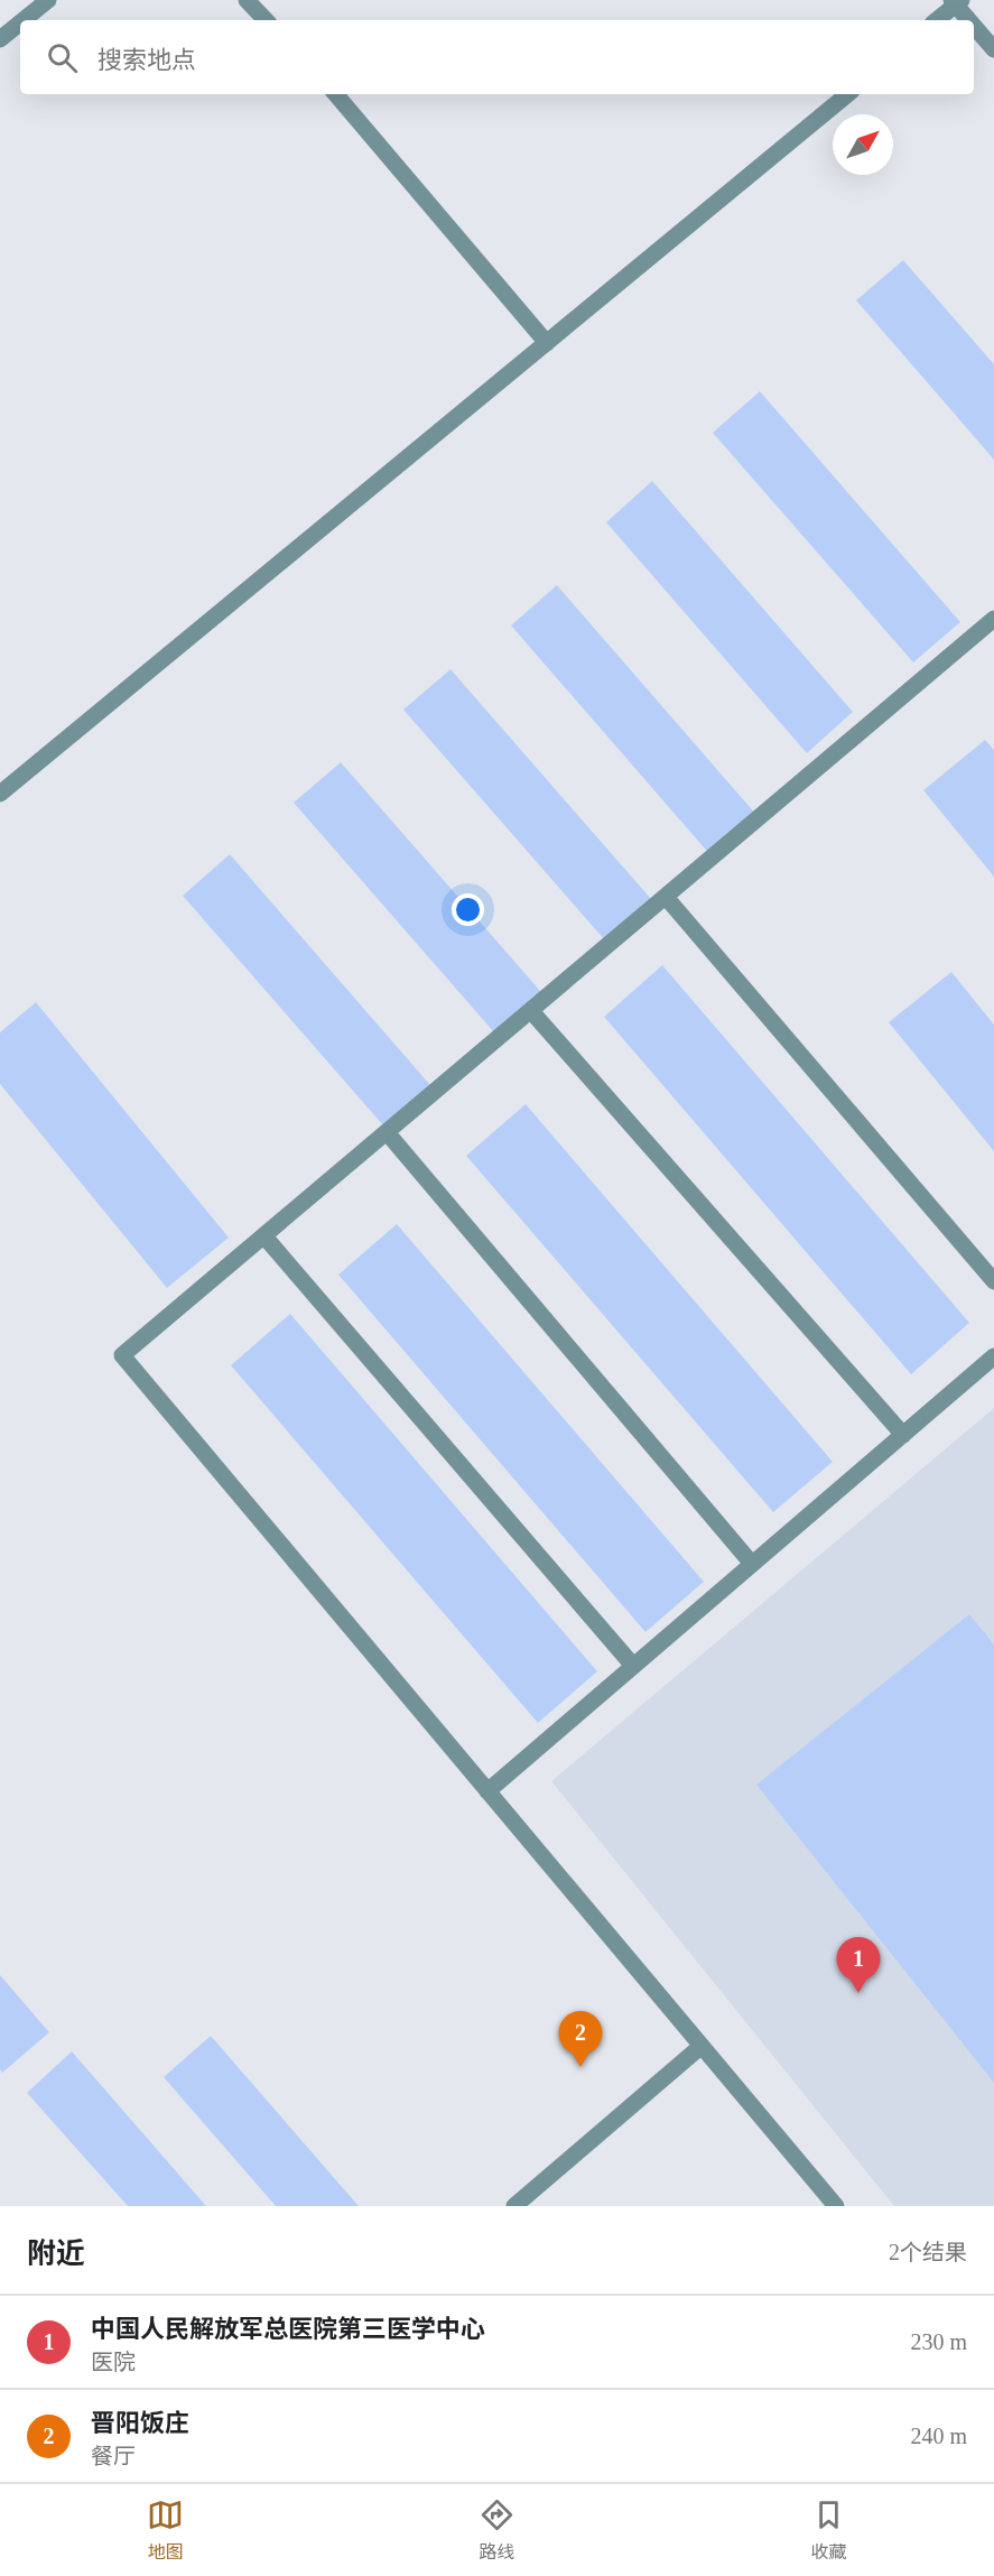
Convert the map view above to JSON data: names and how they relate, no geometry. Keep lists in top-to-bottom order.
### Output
{
  "north": "top right",
  "page": {
    "search": "搜索地点",
    "pins": ["1", "2"],
    "heading": ["附近", "2个结果"],
    "list": [
      {
        "mark": "1",
        "name": "中国人民解放军总医院第三医学中心",
        "note": "医院",
        "value": "230 m"
      },
      {
        "mark": "2",
        "name": "晋阳饭庄",
        "note": "餐厅",
        "value": "240 m"
      }
    ],
    "nav": ["地图", "路线", "收藏"]
  }
}
